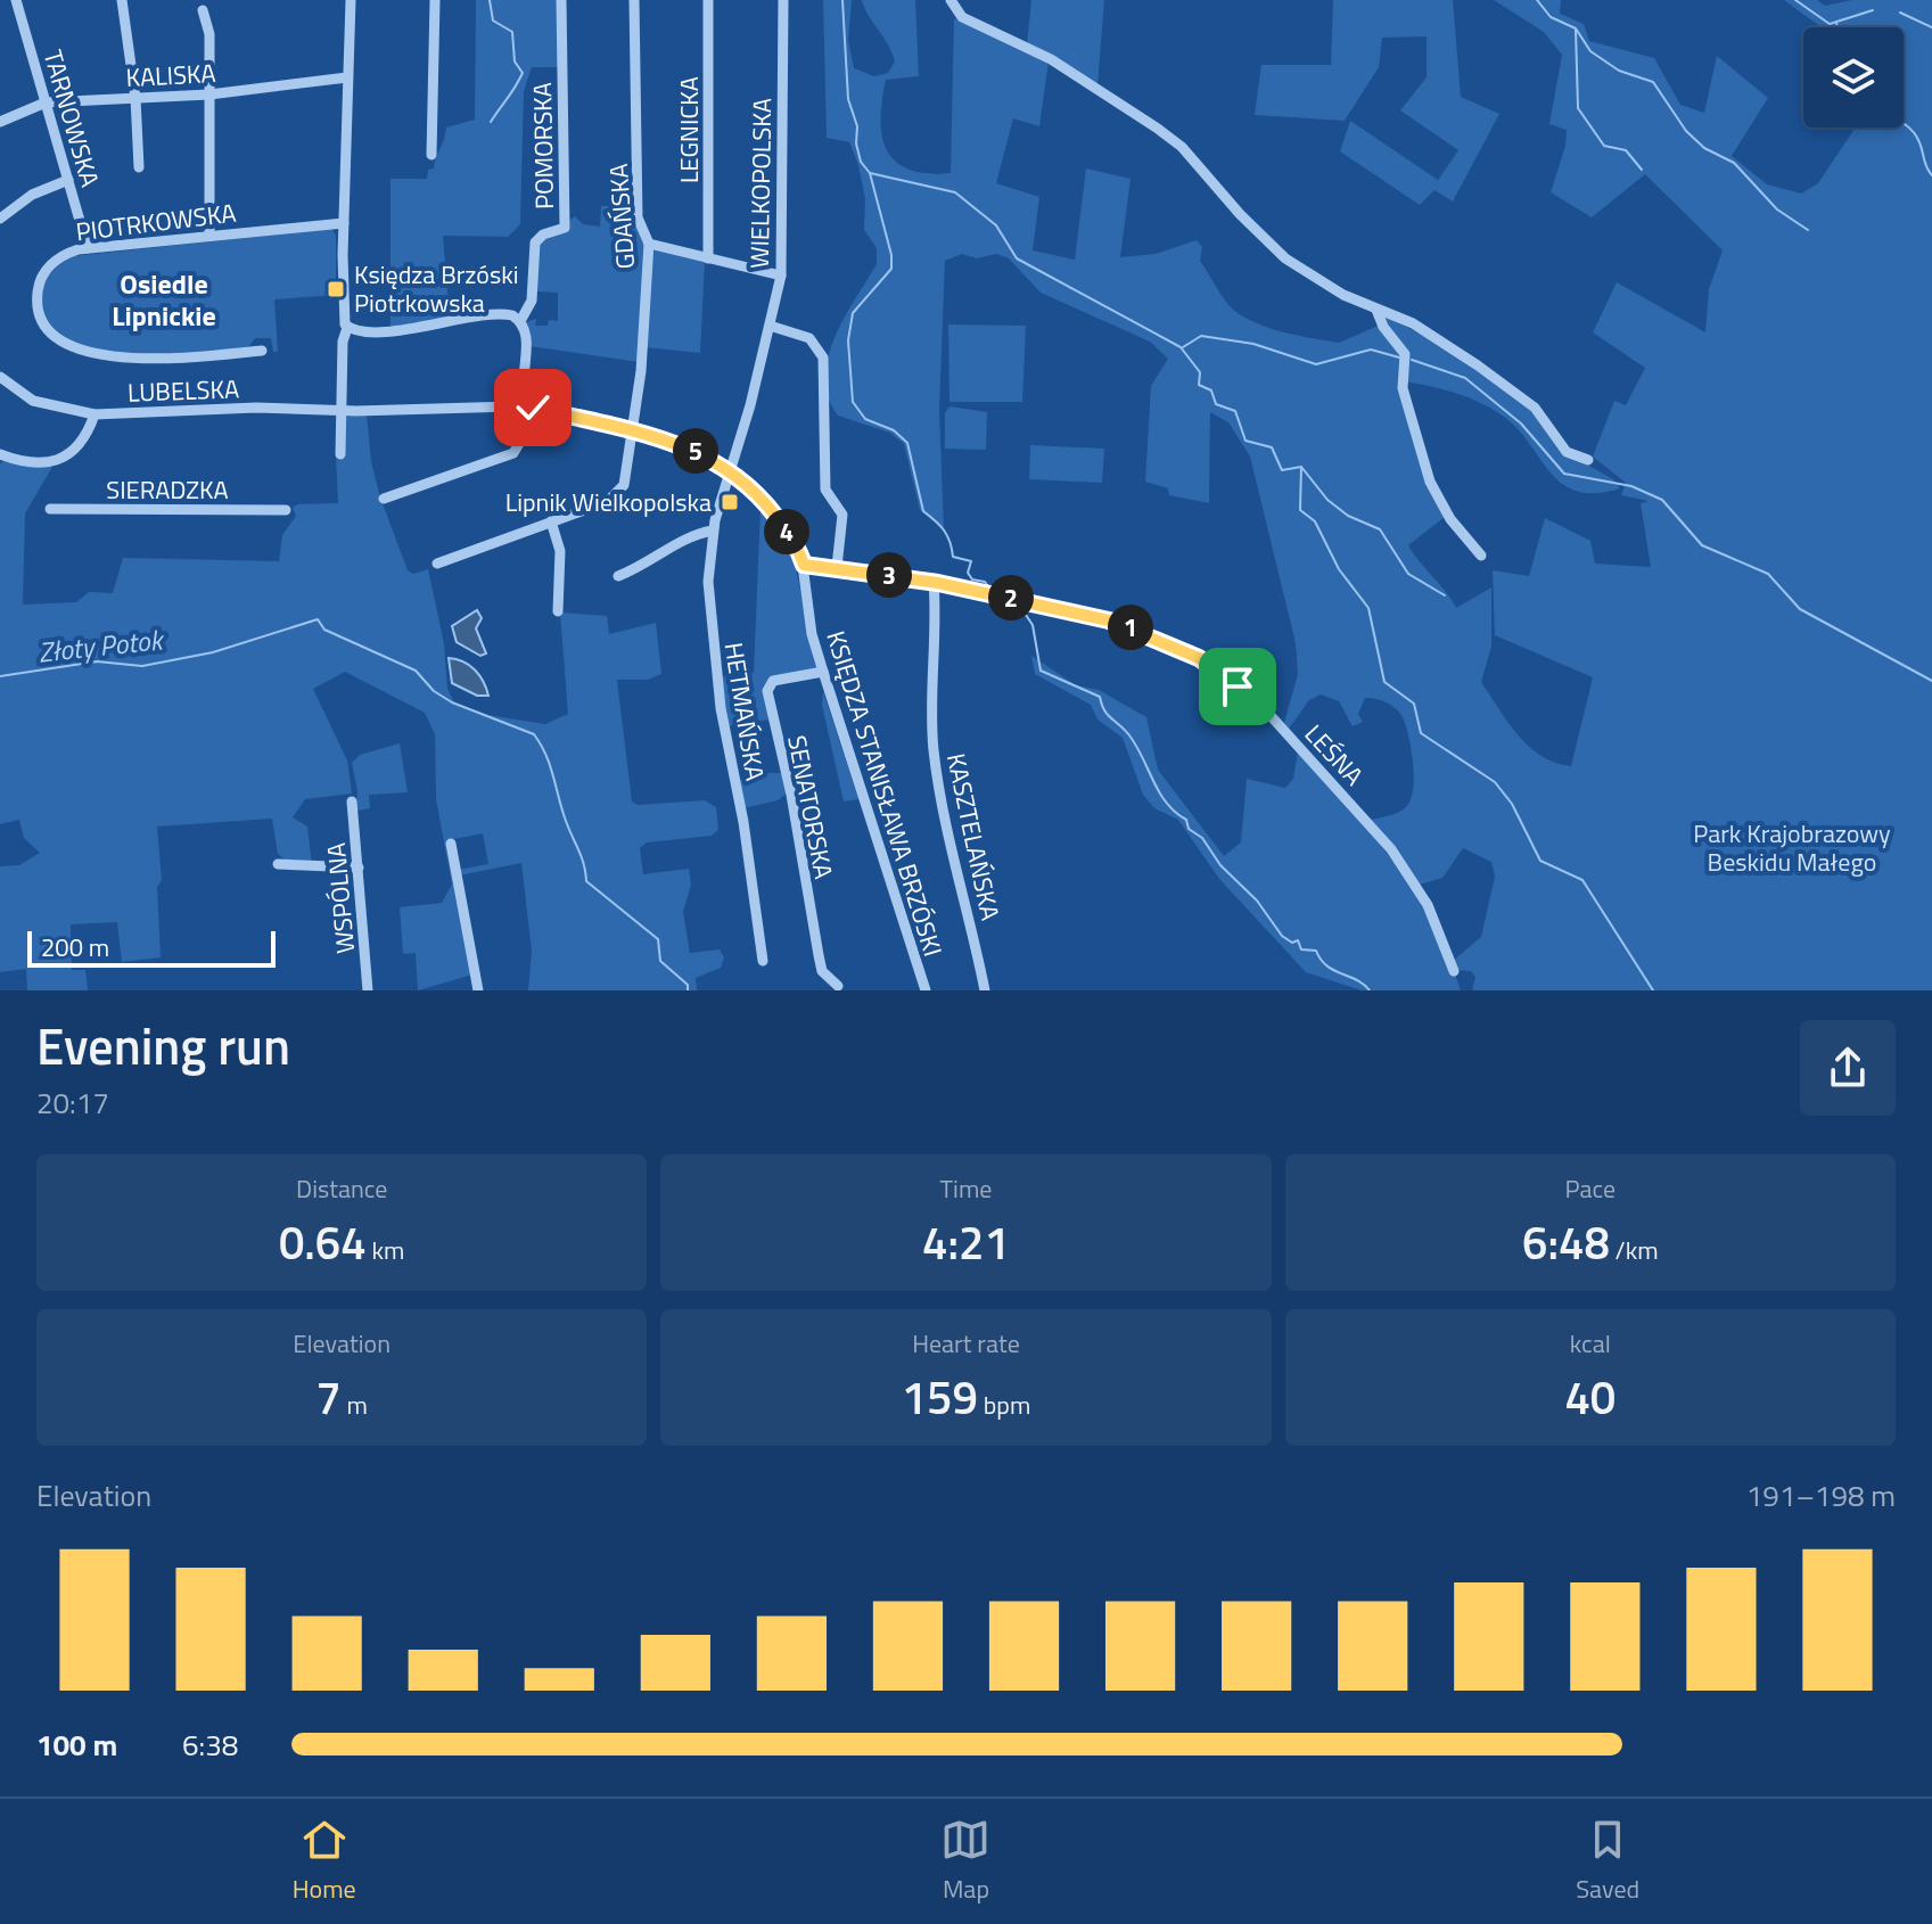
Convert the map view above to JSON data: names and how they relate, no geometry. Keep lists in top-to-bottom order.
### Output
{
  "streets": {
    "street": [
      "KALISKA",
      "TARNOWSKA",
      "LEGNICKA",
      "POMORSKA",
      "WIELKOPOLSKA",
      "GDAŃSKA",
      "PIOTRKOWSKA",
      "LUBELSKA",
      "SIERADZKA",
      "HETMAŃSKA",
      "LEŚNA",
      "KSIĘDZA STANISŁAWA BRZÓSKI",
      "SENATORSKA",
      "KASZTELAŃSKA",
      "WSPÓLNA"
    ]
  },
  "crossings": [
    ["KALISKA", "TARNOWSKA"],
    ["TARNOWSKA", "PIOTRKOWSKA"],
    ["WIELKOPOLSKA", "HETMAŃSKA"],
    ["WIELKOPOLSKA", "KSIĘDZA STANISŁAWA BRZÓSKI"],
    ["GDAŃSKA", "KSIĘDZA STANISŁAWA BRZÓSKI"],
    ["LUBELSKA", "KSIĘDZA STANISŁAWA BRZÓSKI"],
    ["HETMAŃSKA", "KSIĘDZA STANISŁAWA BRZÓSKI"],
    ["LEŚNA", "KSIĘDZA STANISŁAWA BRZÓSKI"],
    ["LEŚNA", "KASZTELAŃSKA"],
    ["KSIĘDZA STANISŁAWA BRZÓSKI", "SENATORSKA"]
  ],
  "districts": ["Osiedle Lipnickie"],
  "water": ["Złoty Potok"],
  "parks": ["Park Krajobrazowy Beskidu Małego"],
  "places": {
    "transit": ["Księdza Brzóski Piotrkowska", "Lipnik Wielkopolska"]
  },
  "scale_bar": "200 m",
  "page": {
    "pins": [
      "5",
      "4",
      "3",
      "2",
      "1"
    ],
    "scale": "200 m",
    "heading": ["Evening run", "20:17"],
    "stats": [
      ["Distance", "0.64 km"],
      ["Time", "4:21"],
      ["Pace", "6:48 /km"],
      ["Elevation", "7 m"],
      ["Heart rate", "159 bpm"],
      ["kcal", "40"]
    ],
    "chart": ["Elevation", "191–198 m"],
    "list": [
      {
        "name": "100 m",
        "note": "6:38"
      }
    ],
    "tabs": ["Home", "Map", "Saved"]
  }
}
